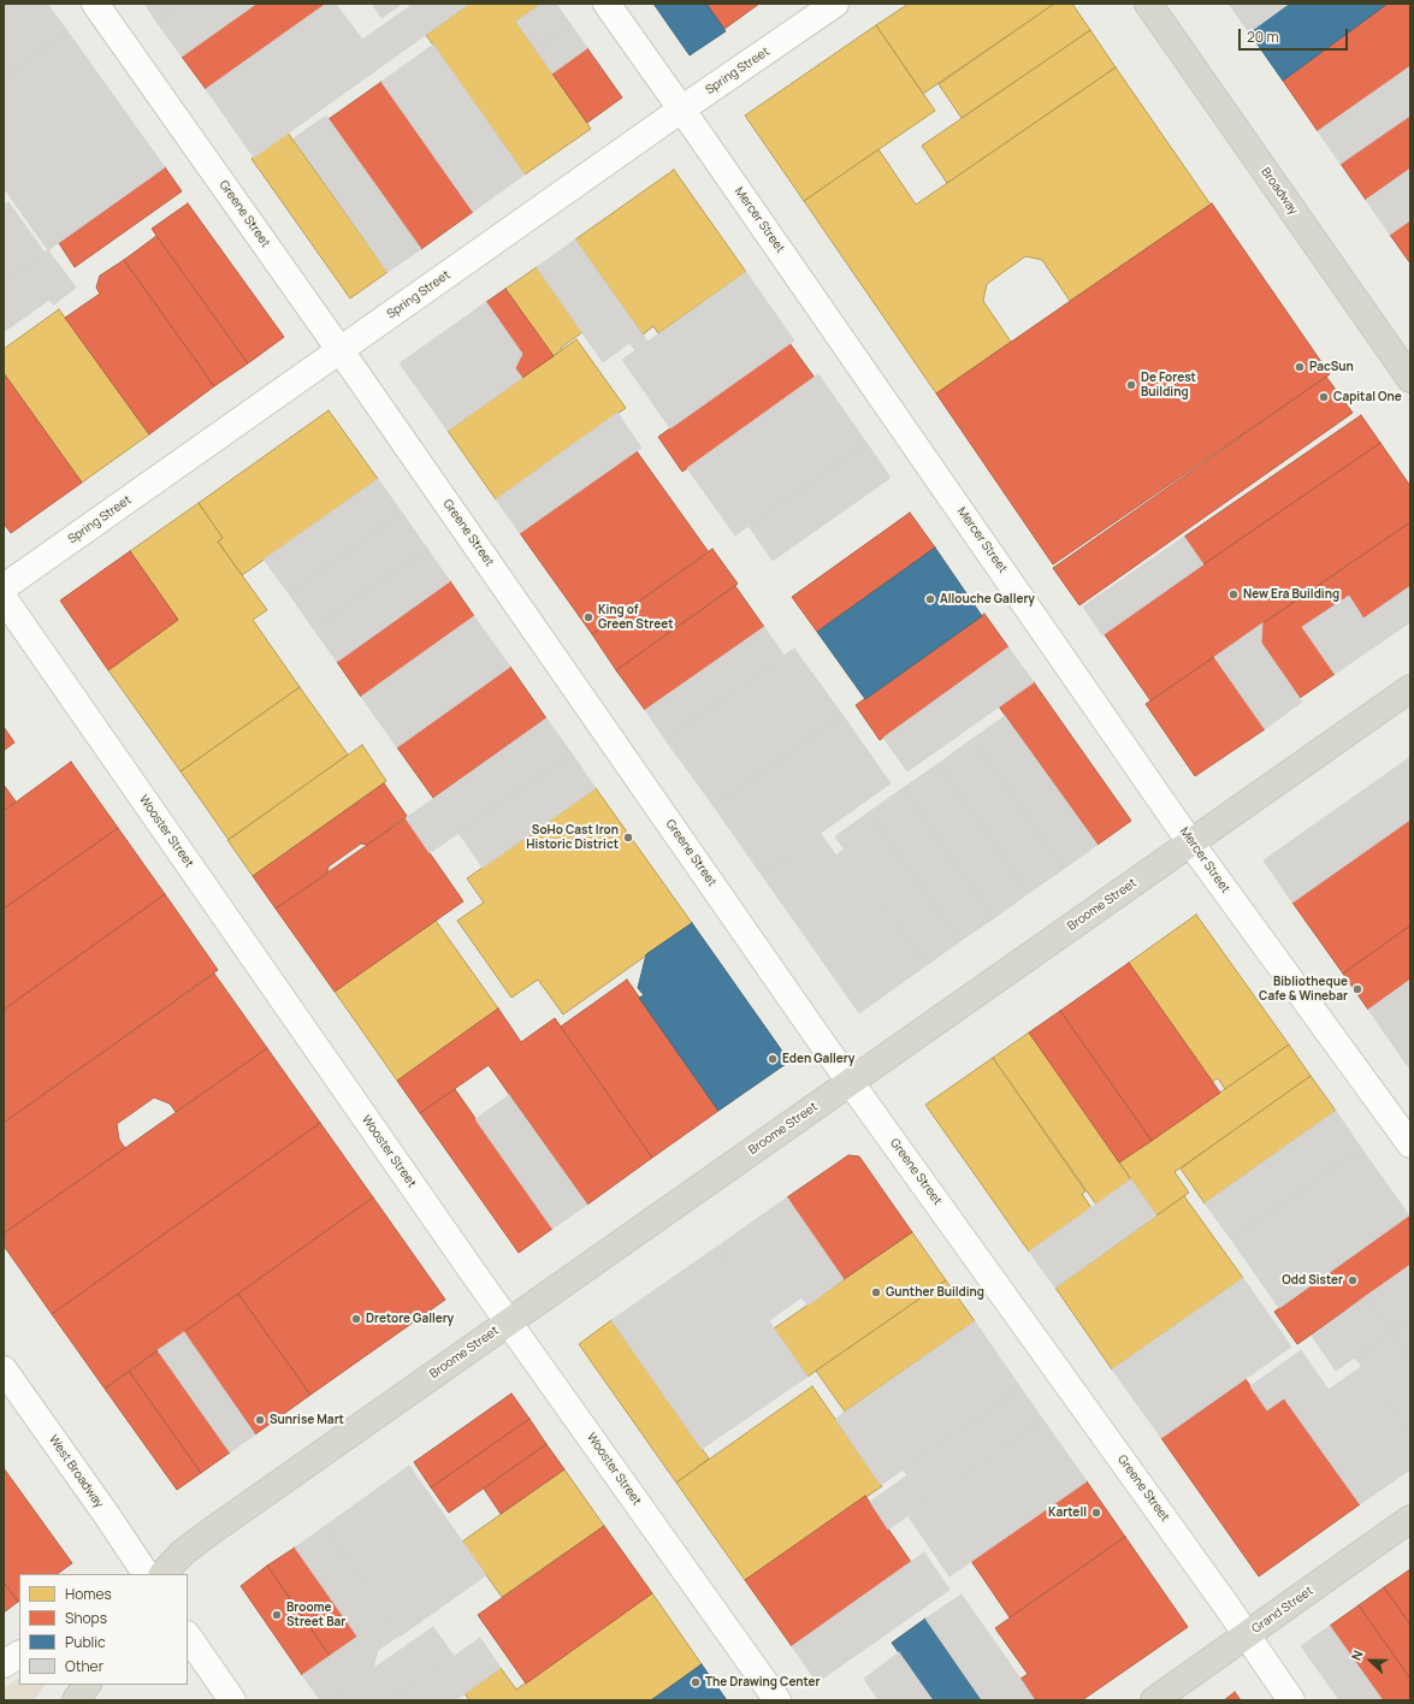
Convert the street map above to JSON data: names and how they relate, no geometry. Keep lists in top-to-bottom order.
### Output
{
  "streets": {
    "main road": ["Broadway", "Broome Street", "Grand Street"],
    "street": [
      "Spring Street",
      "Greene Street",
      "Mercer Street",
      "Wooster Street",
      "West Broadway"
    ]
  },
  "crossings": [
    ["Spring Street", "Greene Street"],
    ["Spring Street", "Mercer Street"],
    ["Greene Street", "Broome Street"],
    ["Greene Street", "Grand Street"],
    ["Mercer Street", "Broome Street"],
    ["Wooster Street", "Broome Street"]
  ],
  "places": [
    "PacSun",
    "De Forest Building",
    "Capital One",
    "New Era Building",
    "Allouche Gallery",
    "King of Green Street",
    "SoHo Cast Iron Historic District",
    "Bibliotheque Cafe & Winebar",
    "Eden Gallery",
    "Odd Sister",
    "Gunther Building",
    "Dretore Gallery",
    "Sunrise Mart",
    "Kartell",
    "Broome Street Bar",
    "The Drawing Center"
  ],
  "legend": [
    "Homes",
    "Shops",
    "Public",
    "Other"
  ],
  "scale_bar": "20 m",
  "north": "left"
}
